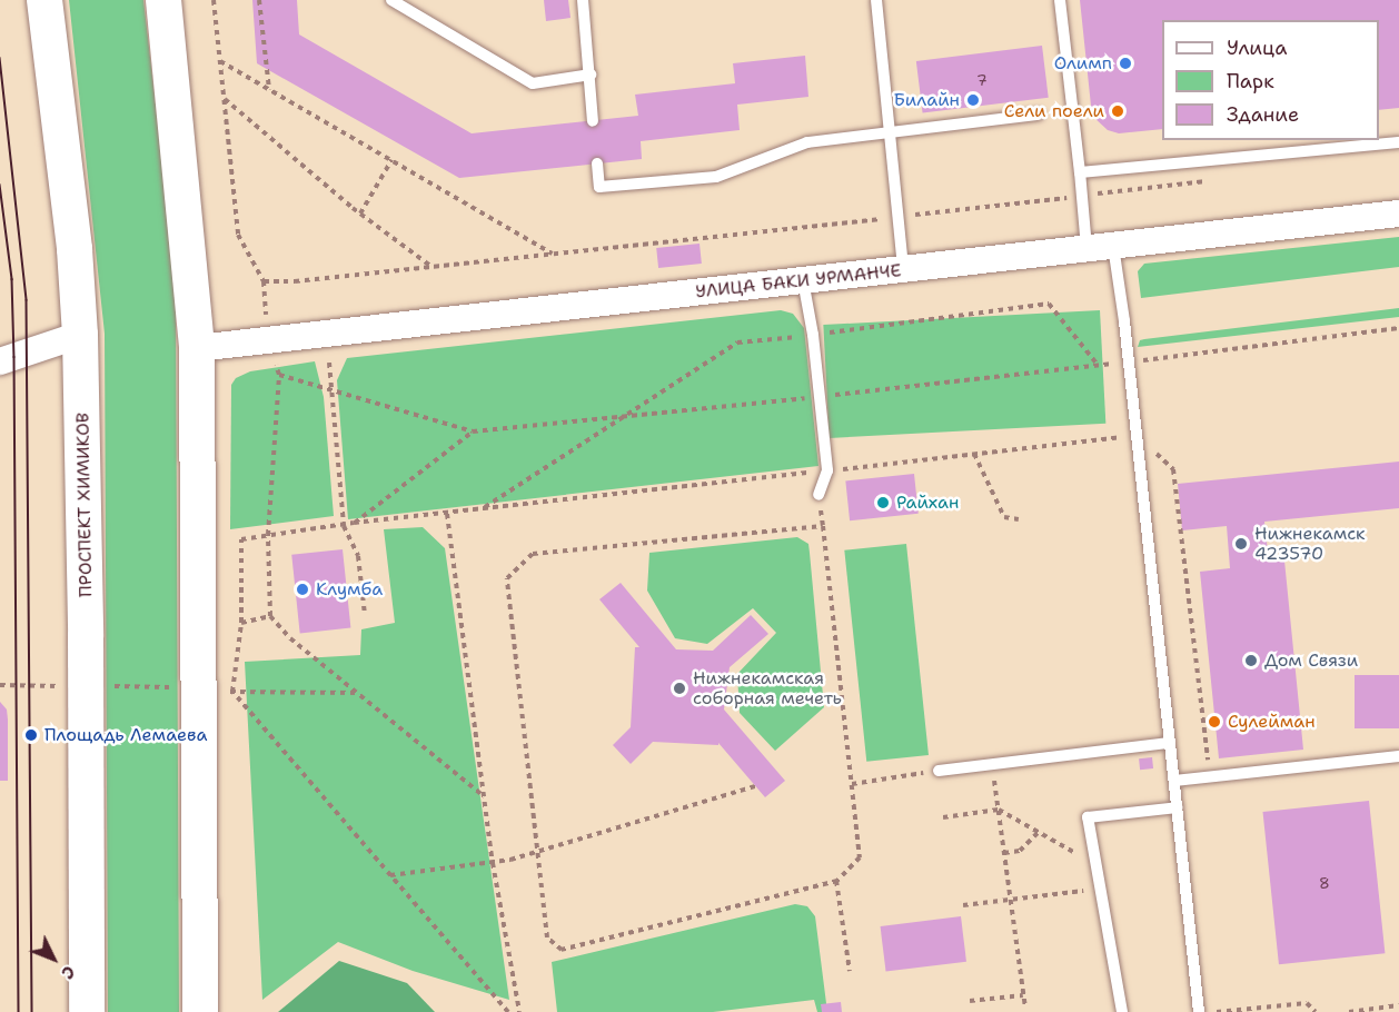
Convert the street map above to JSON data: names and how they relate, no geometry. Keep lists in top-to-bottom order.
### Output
{
  "streets": {
    "main road": ["ПРОСПЕКТ ХИМИКОВ"],
    "street": ["УЛИЦА БАКИ УРМАНЧЕ"]
  },
  "places": [
    "Олимп",
    "Билайн",
    "Сели поели",
    "Райхан",
    "Нижнекамск 423570",
    "Клумба",
    "Дом Связи",
    "Нижнекамская соборная мечеть",
    "Сулейман",
    "Площадь Лемаева"
  ],
  "house_numbers": ["7", "8"],
  "legend": ["Улица", "Парк", "Здание"],
  "north": "bottom right"
}
